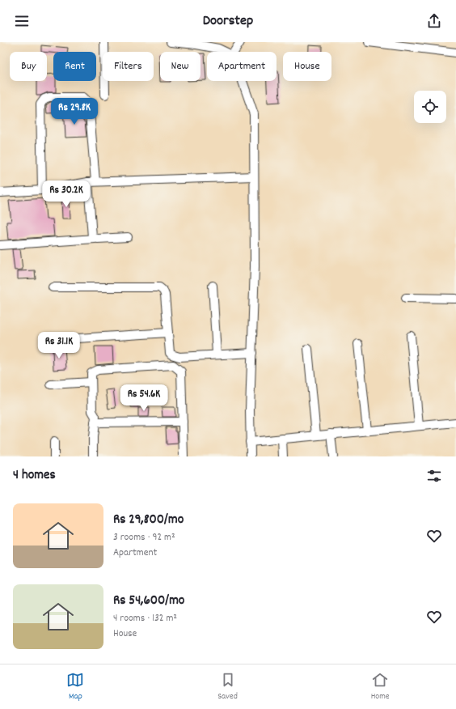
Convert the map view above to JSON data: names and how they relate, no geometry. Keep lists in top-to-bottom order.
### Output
{
  "page": {
    "header": "Doorstep",
    "chip": [
      "Buy",
      "Rent",
      "Filters",
      "New",
      "Apartment",
      "House"
    ],
    "price": [
      "Rs 29.8K",
      "Rs 30.2K",
      "Rs 31.1K",
      "Rs 54.6K"
    ],
    "heading": "4 homes",
    "list": [
      {
        "name": "Rs 29,800/mo",
        "note": "3 rooms · 92 m² · Apartment"
      },
      {
        "name": "Rs 54,600/mo",
        "note": "4 rooms · 132 m² · House"
      }
    ],
    "tabs": ["Map", "Saved", "Home"]
  }
}
